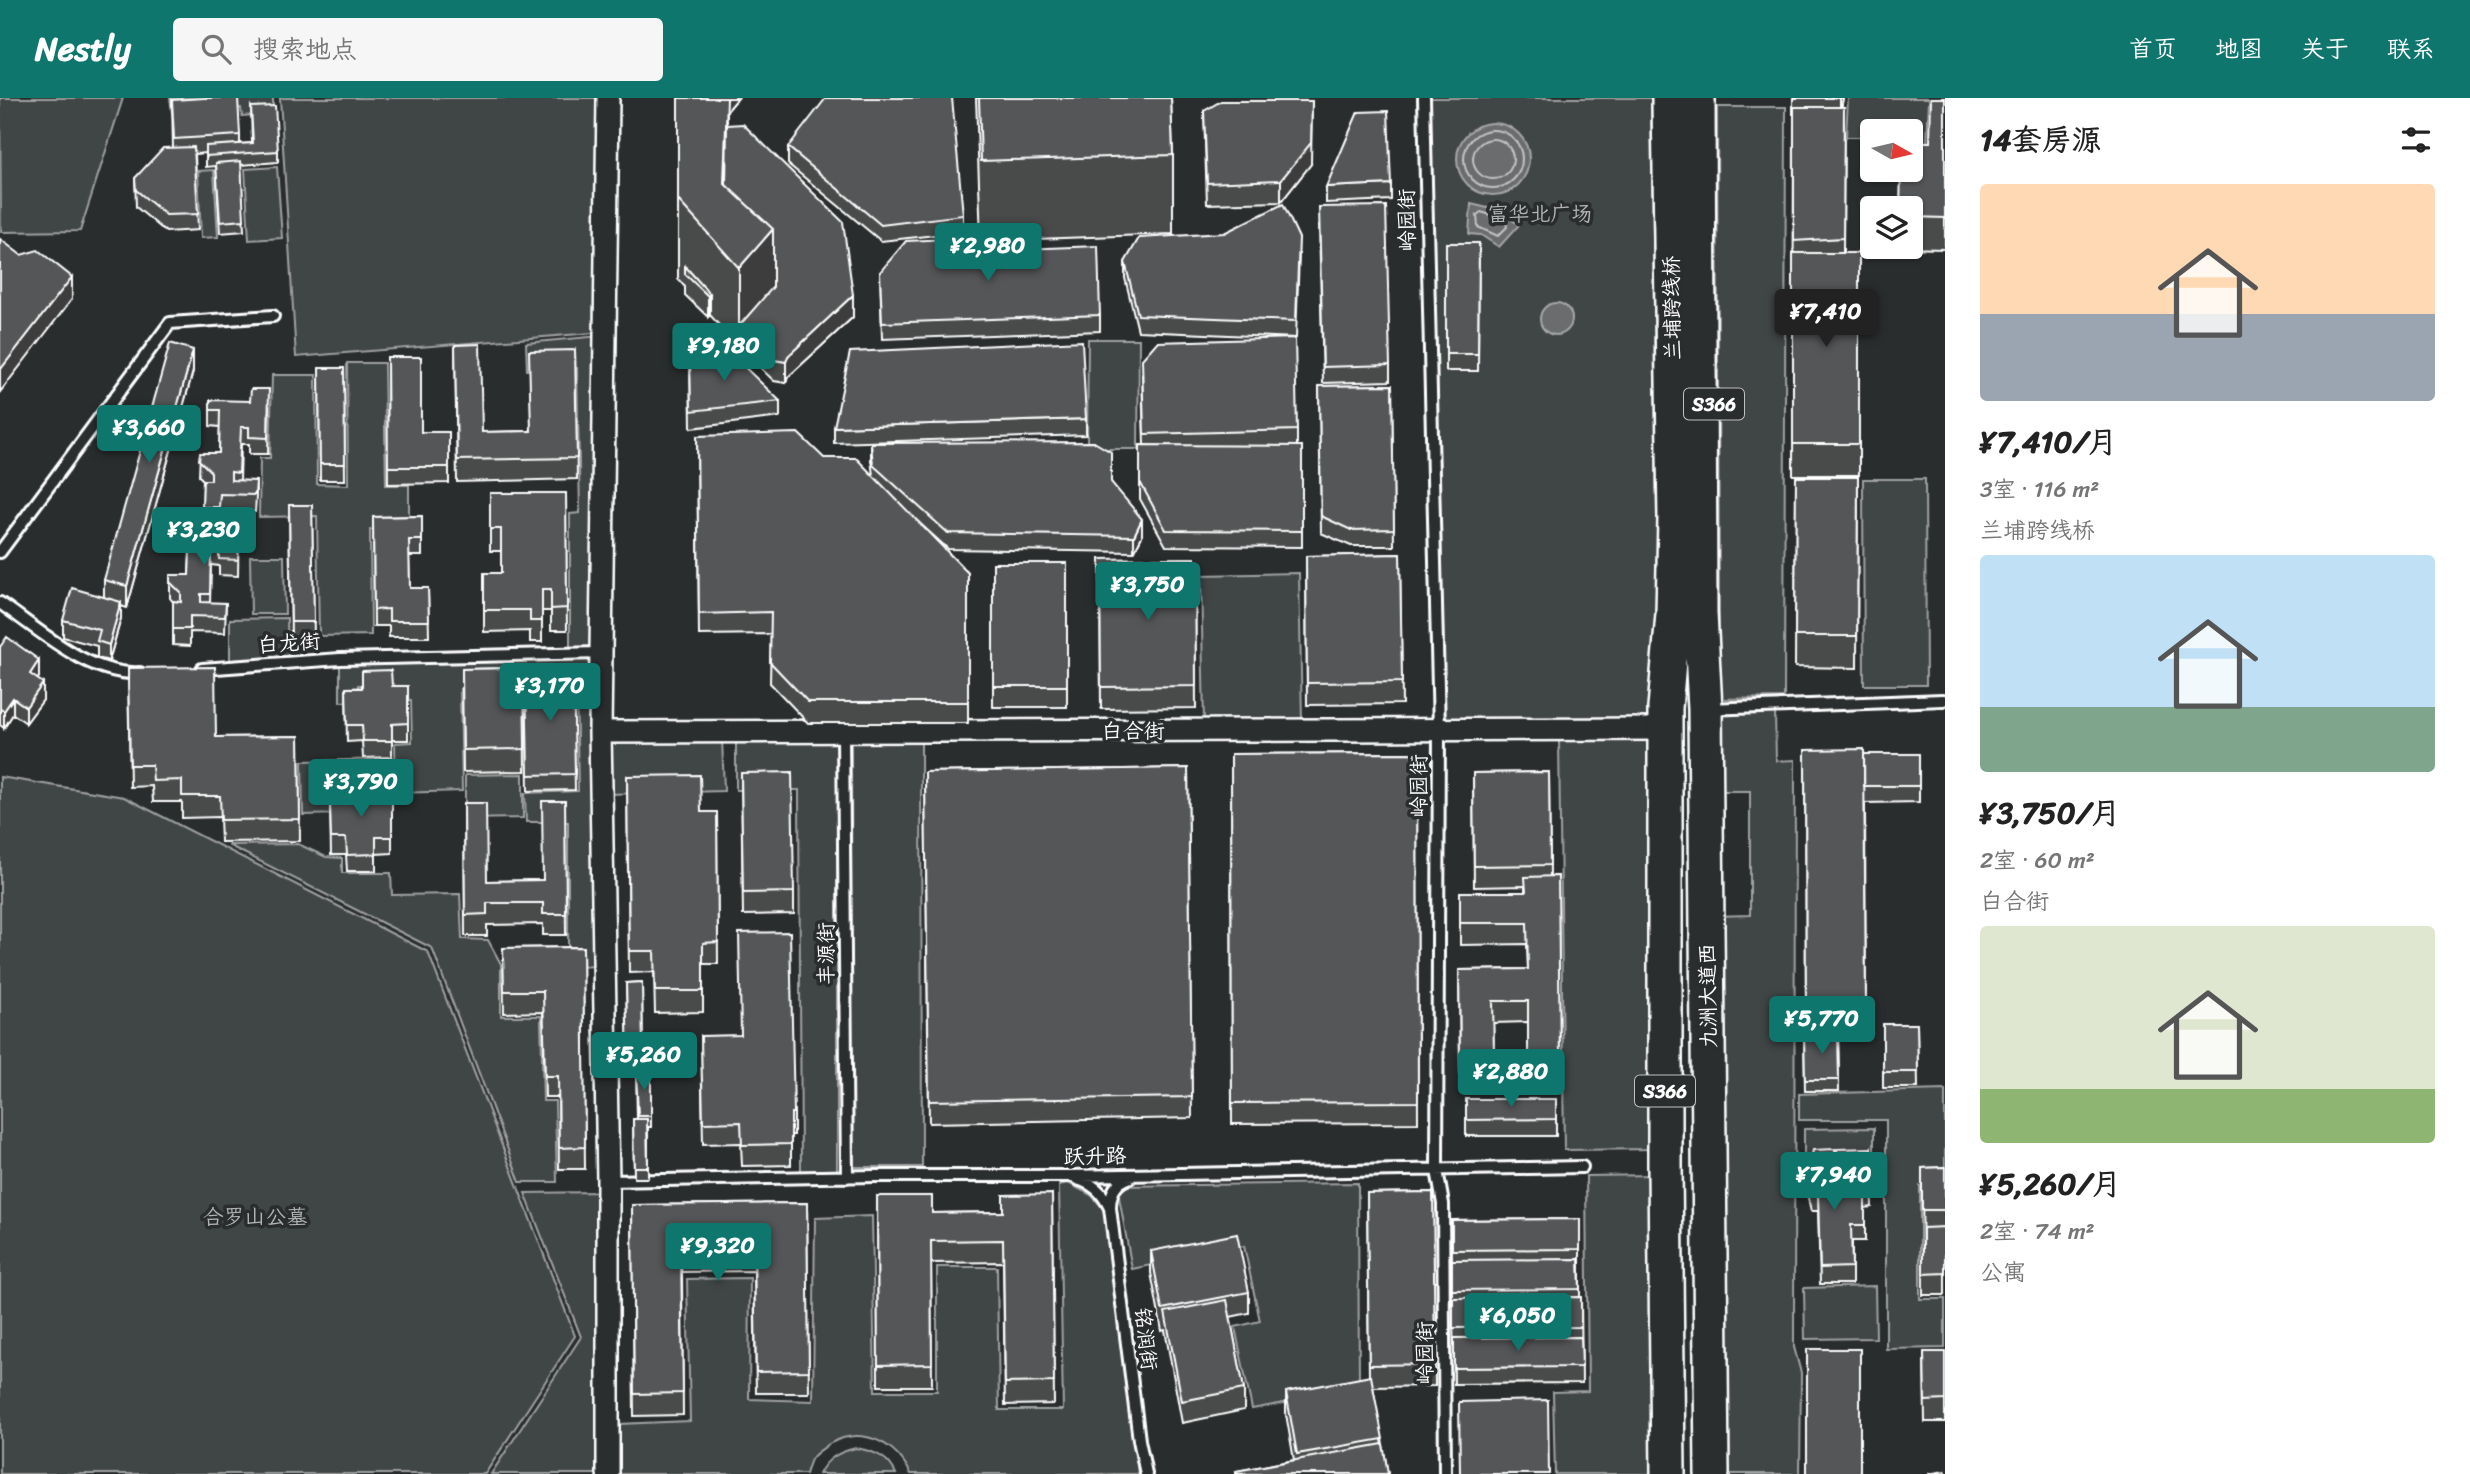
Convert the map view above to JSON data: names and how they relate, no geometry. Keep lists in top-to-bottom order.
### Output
{
  "streets": {
    "main road": ["兰埔跨线桥", "S366", "九洲大道西"],
    "street": ["白合街"],
    "lane": [
      "岭园街",
      "白龙街",
      "丰源街",
      "跃升路",
      "铭润街"
    ]
  },
  "crossings": [
    ["岭园街", "白合街"],
    ["岭园街", "跃升路"],
    ["兰埔跨线桥", "九洲大道西"],
    ["S366", "白合街"],
    ["S366", "九洲大道西"],
    ["白合街", "丰源街"],
    ["白合街", "九洲大道西"],
    ["丰源街", "跃升路"]
  ],
  "parks": ["富华北广场", "合罗山公墓"],
  "north": "right",
  "page": {
    "header": "Nestly",
    "search": "搜索地点",
    "nav": [
      "首页",
      "地图",
      "关于",
      "联系"
    ],
    "heading": "14套房源",
    "list": [
      {
        "name": "¥7,410/月",
        "note": "3室 · 116 m² · 兰埔跨线桥"
      },
      {
        "name": "¥3,750/月",
        "note": "2室 · 60 m² · 白合街"
      },
      {
        "name": "¥5,260/月",
        "note": "2室 · 74 m² · 公寓"
      }
    ],
    "price": [
      "¥2,980",
      "¥7,410",
      "¥9,180",
      "¥3,660",
      "¥3,230",
      "¥3,750",
      "¥3,170",
      "¥3,790",
      "¥5,770",
      "¥5,260",
      "¥2,880",
      "¥7,940",
      "¥9,320",
      "¥6,050"
    ]
  }
}
